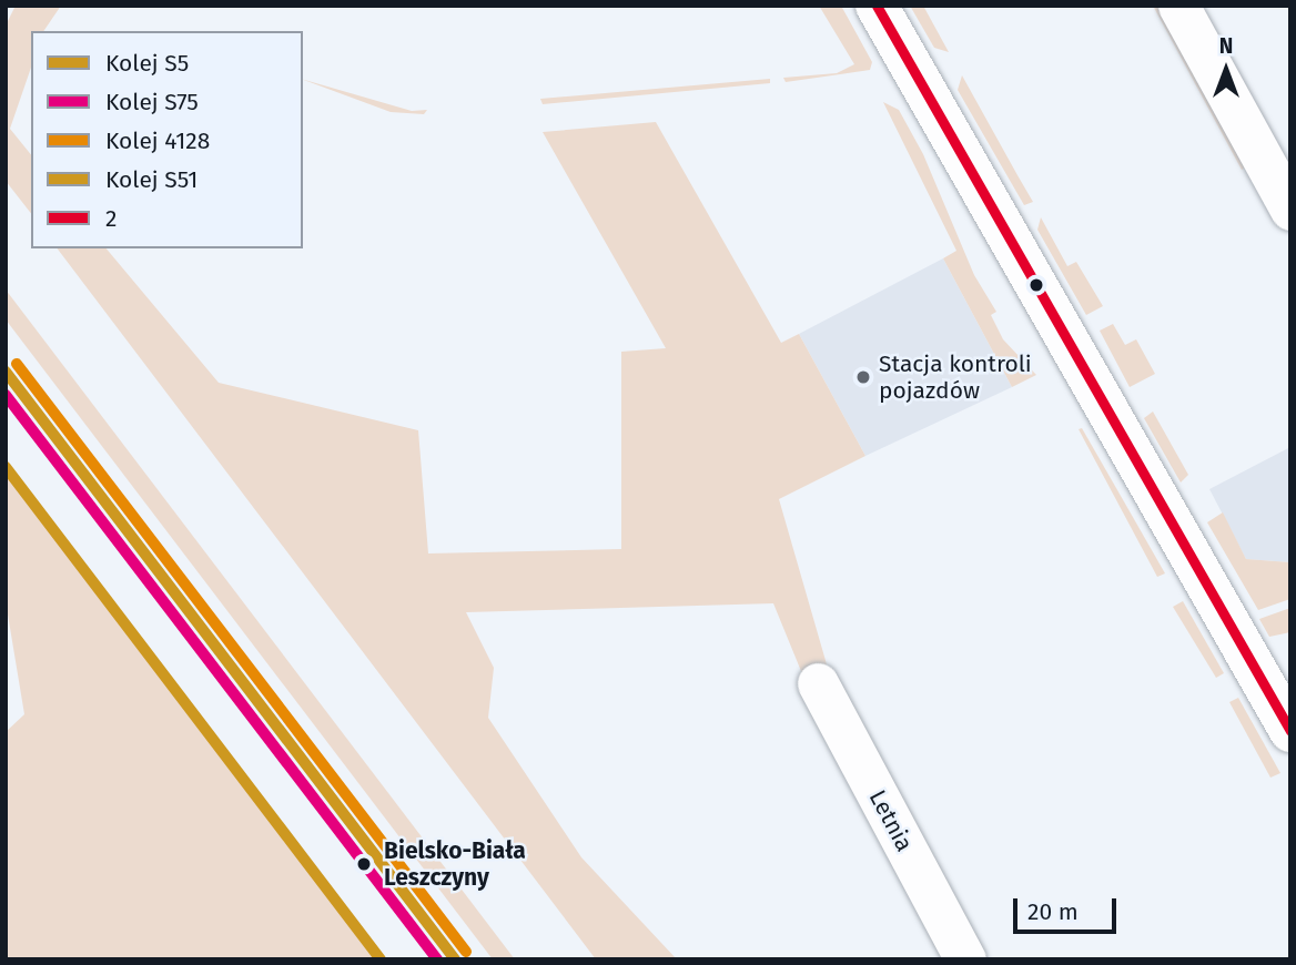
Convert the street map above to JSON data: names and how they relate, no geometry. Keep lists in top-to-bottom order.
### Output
{
  "streets": {
    "street": ["Letnia"]
  },
  "places": ["Stacja kontroli pojazdów", "Bielsko-Biała Leszczyny"],
  "lines": [
    "transit line 2",
    "rail line 4128",
    "rail line S5",
    "rail line S75",
    "rail line S51"
  ],
  "legend": [
    "Kolej S5",
    "Kolej S75",
    "Kolej 4128",
    "Kolej S51",
    "2"
  ],
  "scale_bar": "20 m",
  "north": "top"
}
